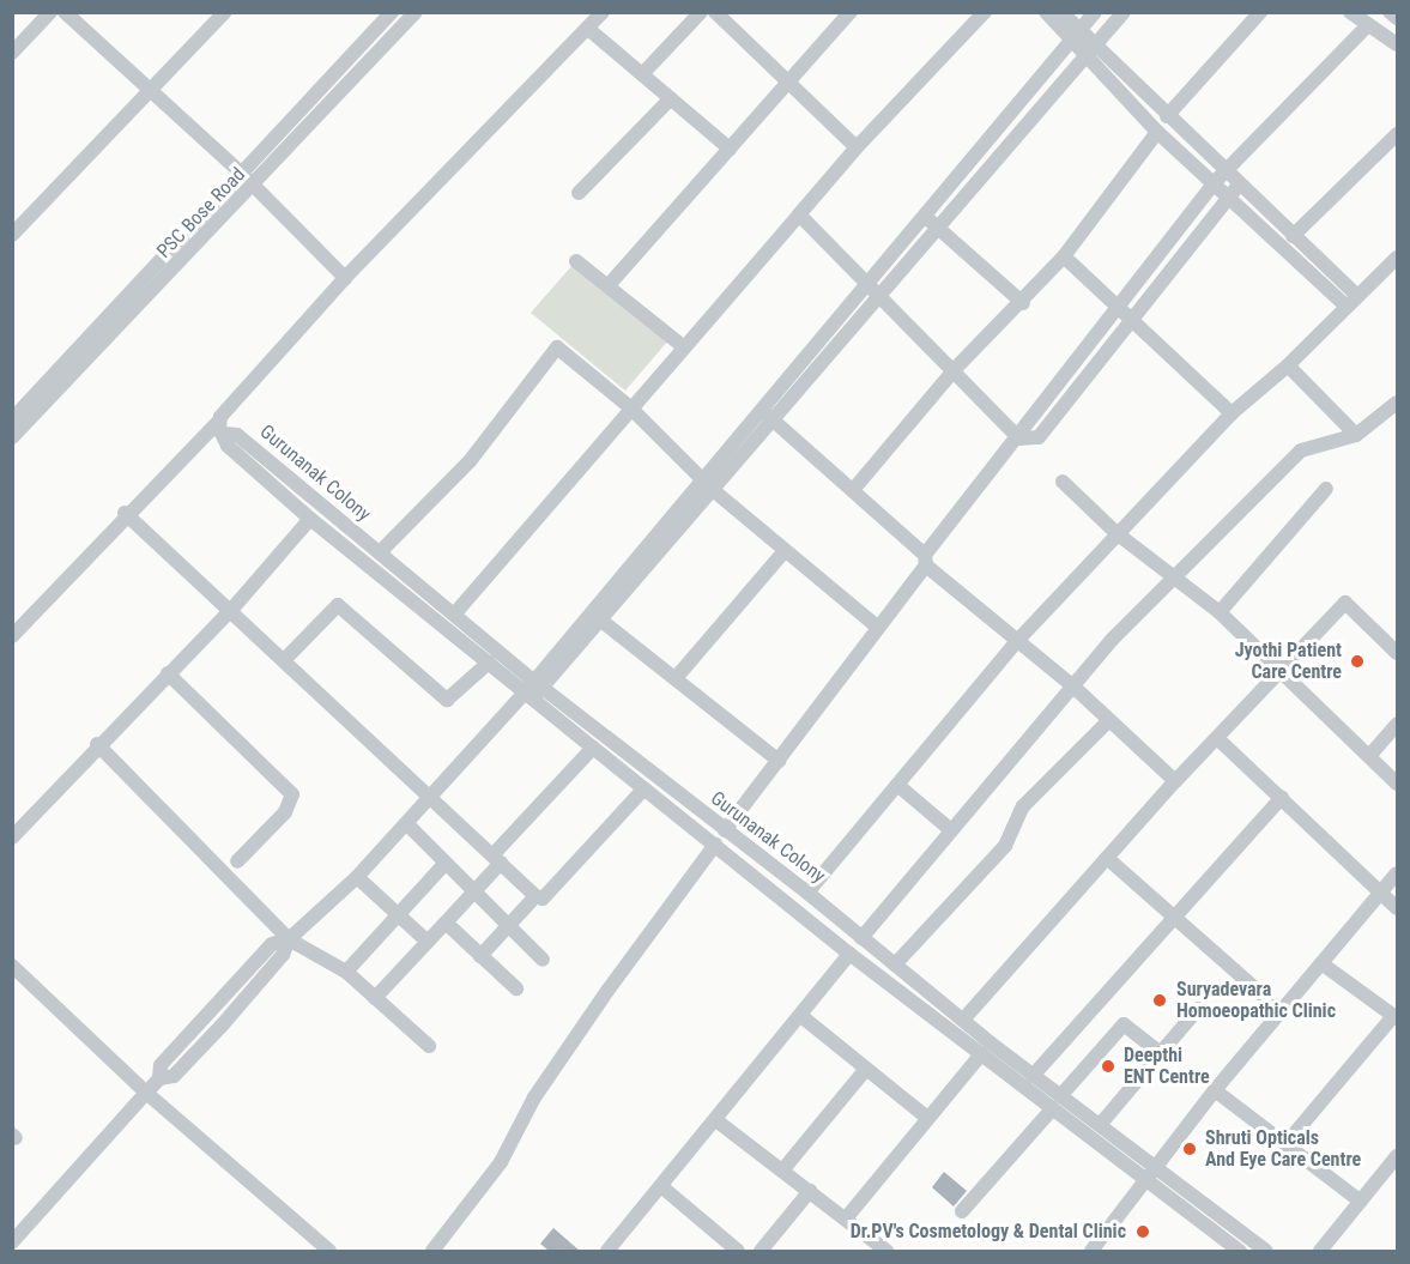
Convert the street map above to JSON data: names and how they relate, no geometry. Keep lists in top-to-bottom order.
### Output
{
  "streets": {
    "street": ["PSC Bose Road", "Gurunanak Colony"]
  },
  "places": [
    "Jyothi Patient Care Centre",
    "Suryadevara Homoeopathic Clinic",
    "Deepthi ENT Centre",
    "Shruti Opticals And Eye Care Centre",
    "Dr.PV's Cosmetology & Dental Clinic"
  ]
}
